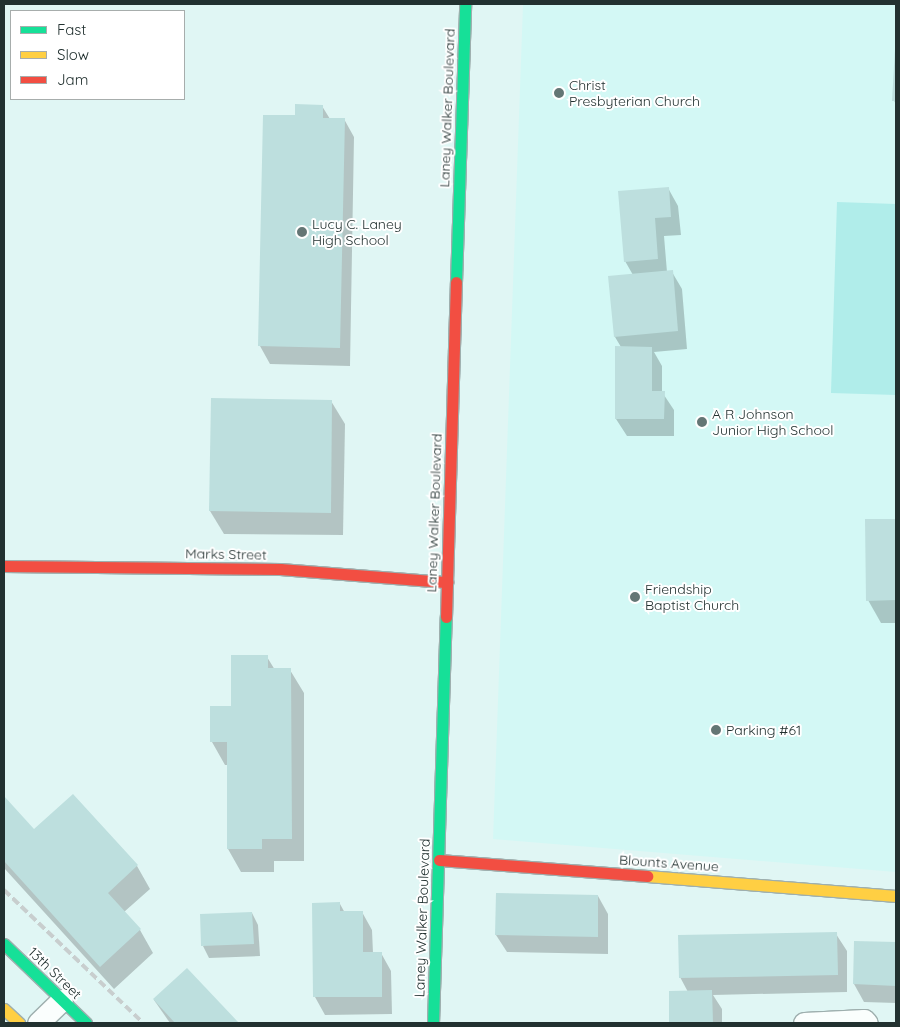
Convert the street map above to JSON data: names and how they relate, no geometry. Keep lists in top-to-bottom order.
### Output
{
  "streets": {
    "main road": [
      "Laney Walker Boulevard",
      "Marks Street",
      "Blounts Avenue",
      "13th Street"
    ]
  },
  "crossings": [
    ["Laney Walker Boulevard", "Marks Street"],
    ["Laney Walker Boulevard", "Blounts Avenue"]
  ],
  "places": [
    "Christ Presbyterian Church",
    "Lucy C. Laney High School",
    "A R Johnson Junior High School",
    "Friendship Baptist Church",
    "Parking #61"
  ],
  "legend": ["Fast", "Slow", "Jam"]
}
